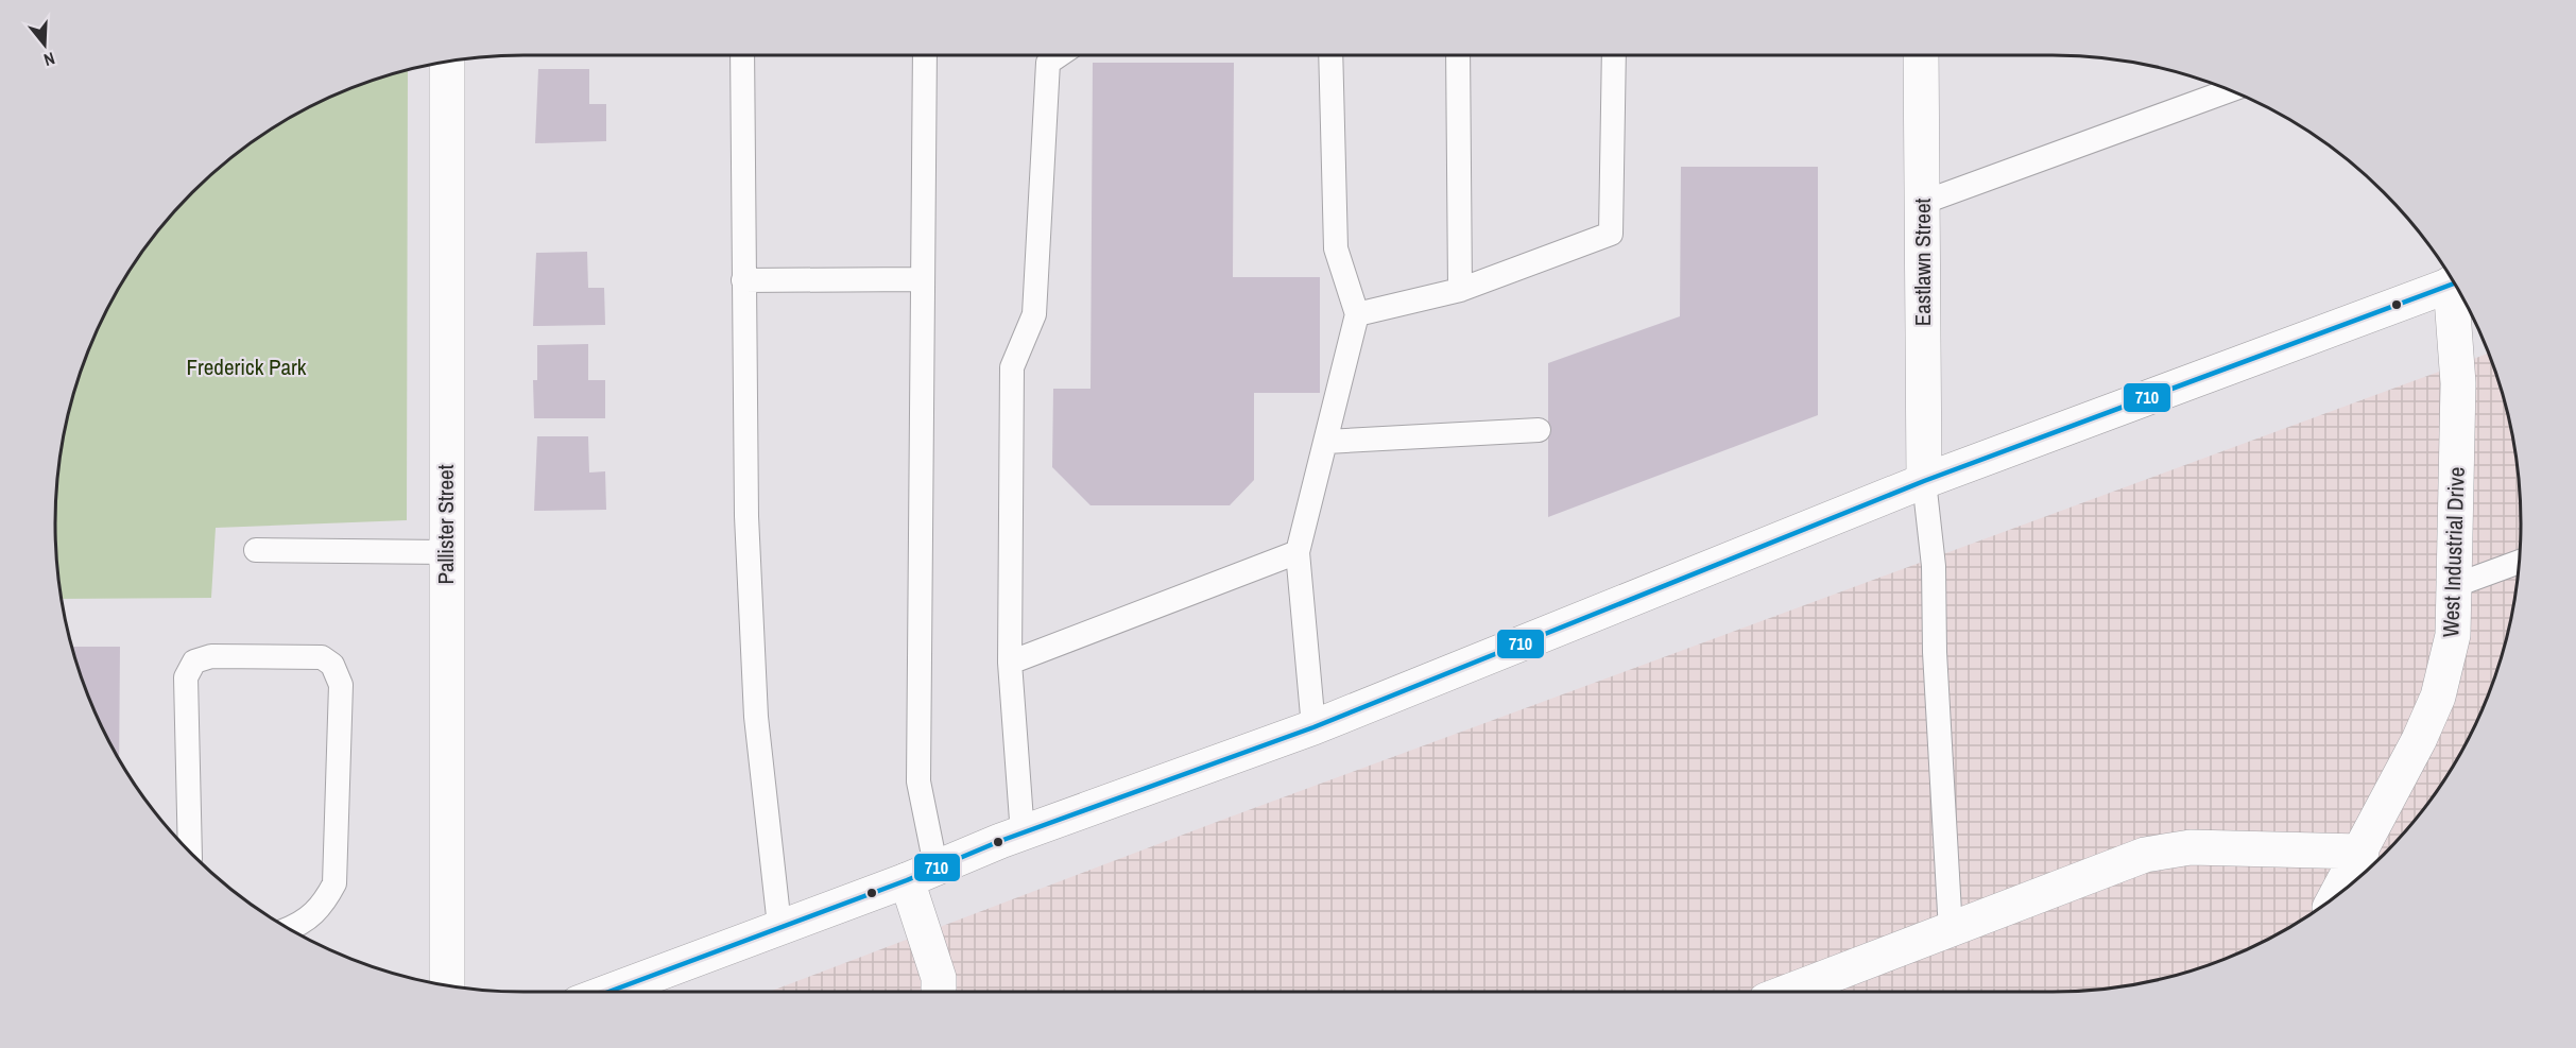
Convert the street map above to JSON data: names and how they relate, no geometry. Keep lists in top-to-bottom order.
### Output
{
  "streets": {
    "street": ["Eastlawn Street", "Pallister Street", "West Industrial Drive"]
  },
  "parks": ["Frederick Park"],
  "lines": ["transit line 710"],
  "north": "bottom"
}
